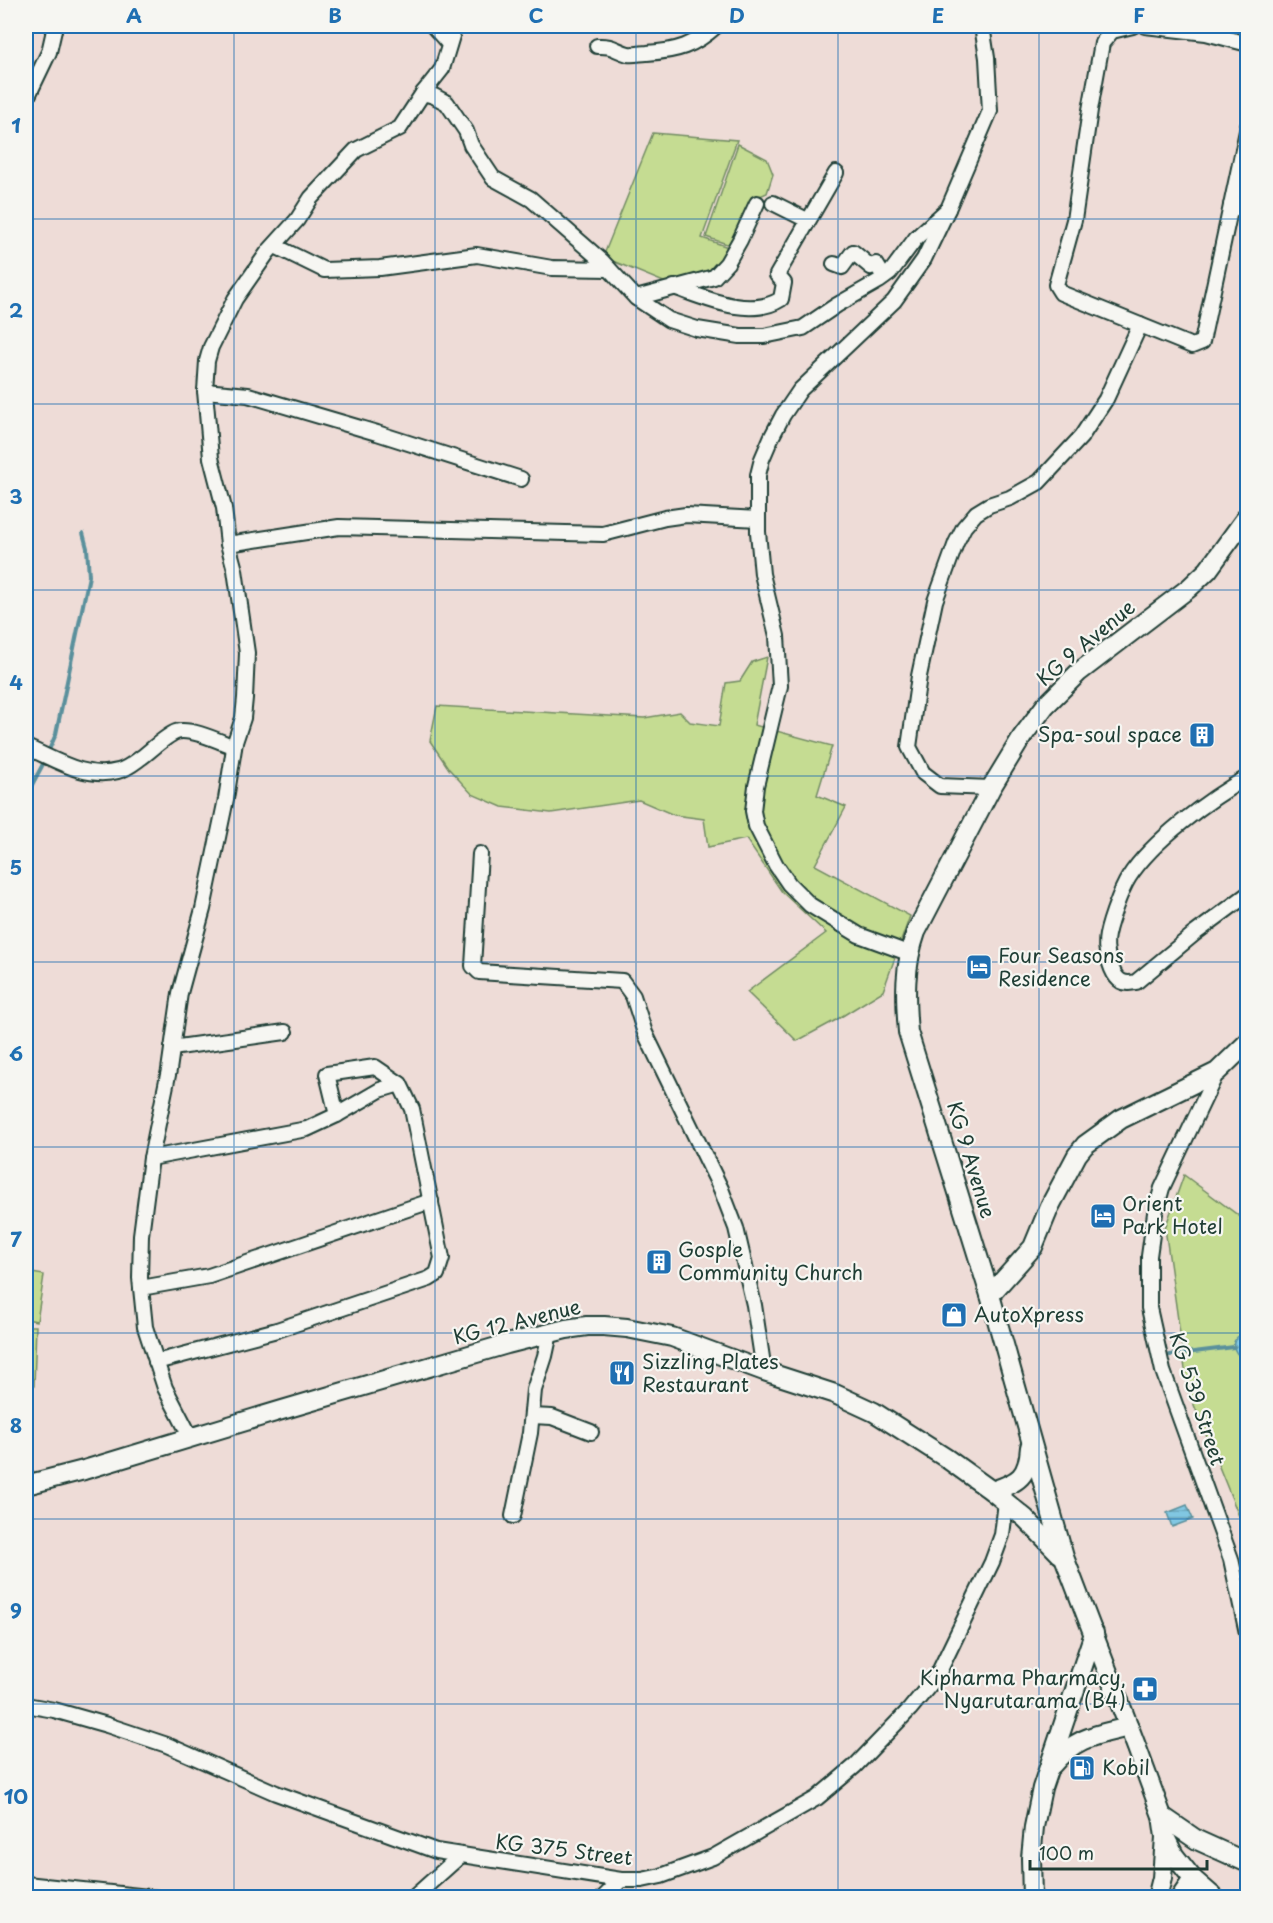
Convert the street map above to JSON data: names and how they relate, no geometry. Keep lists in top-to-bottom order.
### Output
{
  "streets": {
    "main road": ["KG 9 Avenue", "KG 12 Avenue"],
    "street": ["KG 539 Street", "KG 375 Street"]
  },
  "crossings": [
    ["KG 9 Avenue", "KG 12 Avenue"],
    ["KG 12 Avenue", "KG 375 Street"]
  ],
  "places": {
    "building": ["Spa-soul space", "Gosple Community Church"],
    "hotel": ["Four Seasons Residence", "Orient Park Hotel"],
    "shop": ["AutoXpress"],
    "restaurant": ["Sizzling Plates Restaurant"],
    "pharmacy": ["Kipharma Pharmacy, Nyarutarama (B4)"],
    "fuel station": ["Kobil"]
  },
  "scale_bar": "100 m",
  "grid": {
    "columns": [
      "A",
      "B",
      "C",
      "D",
      "E",
      "F"
    ],
    "rows": [
      "1",
      "2",
      "3",
      "4",
      "5",
      "6",
      "7",
      "8",
      "9",
      "10"
    ]
  }
}
